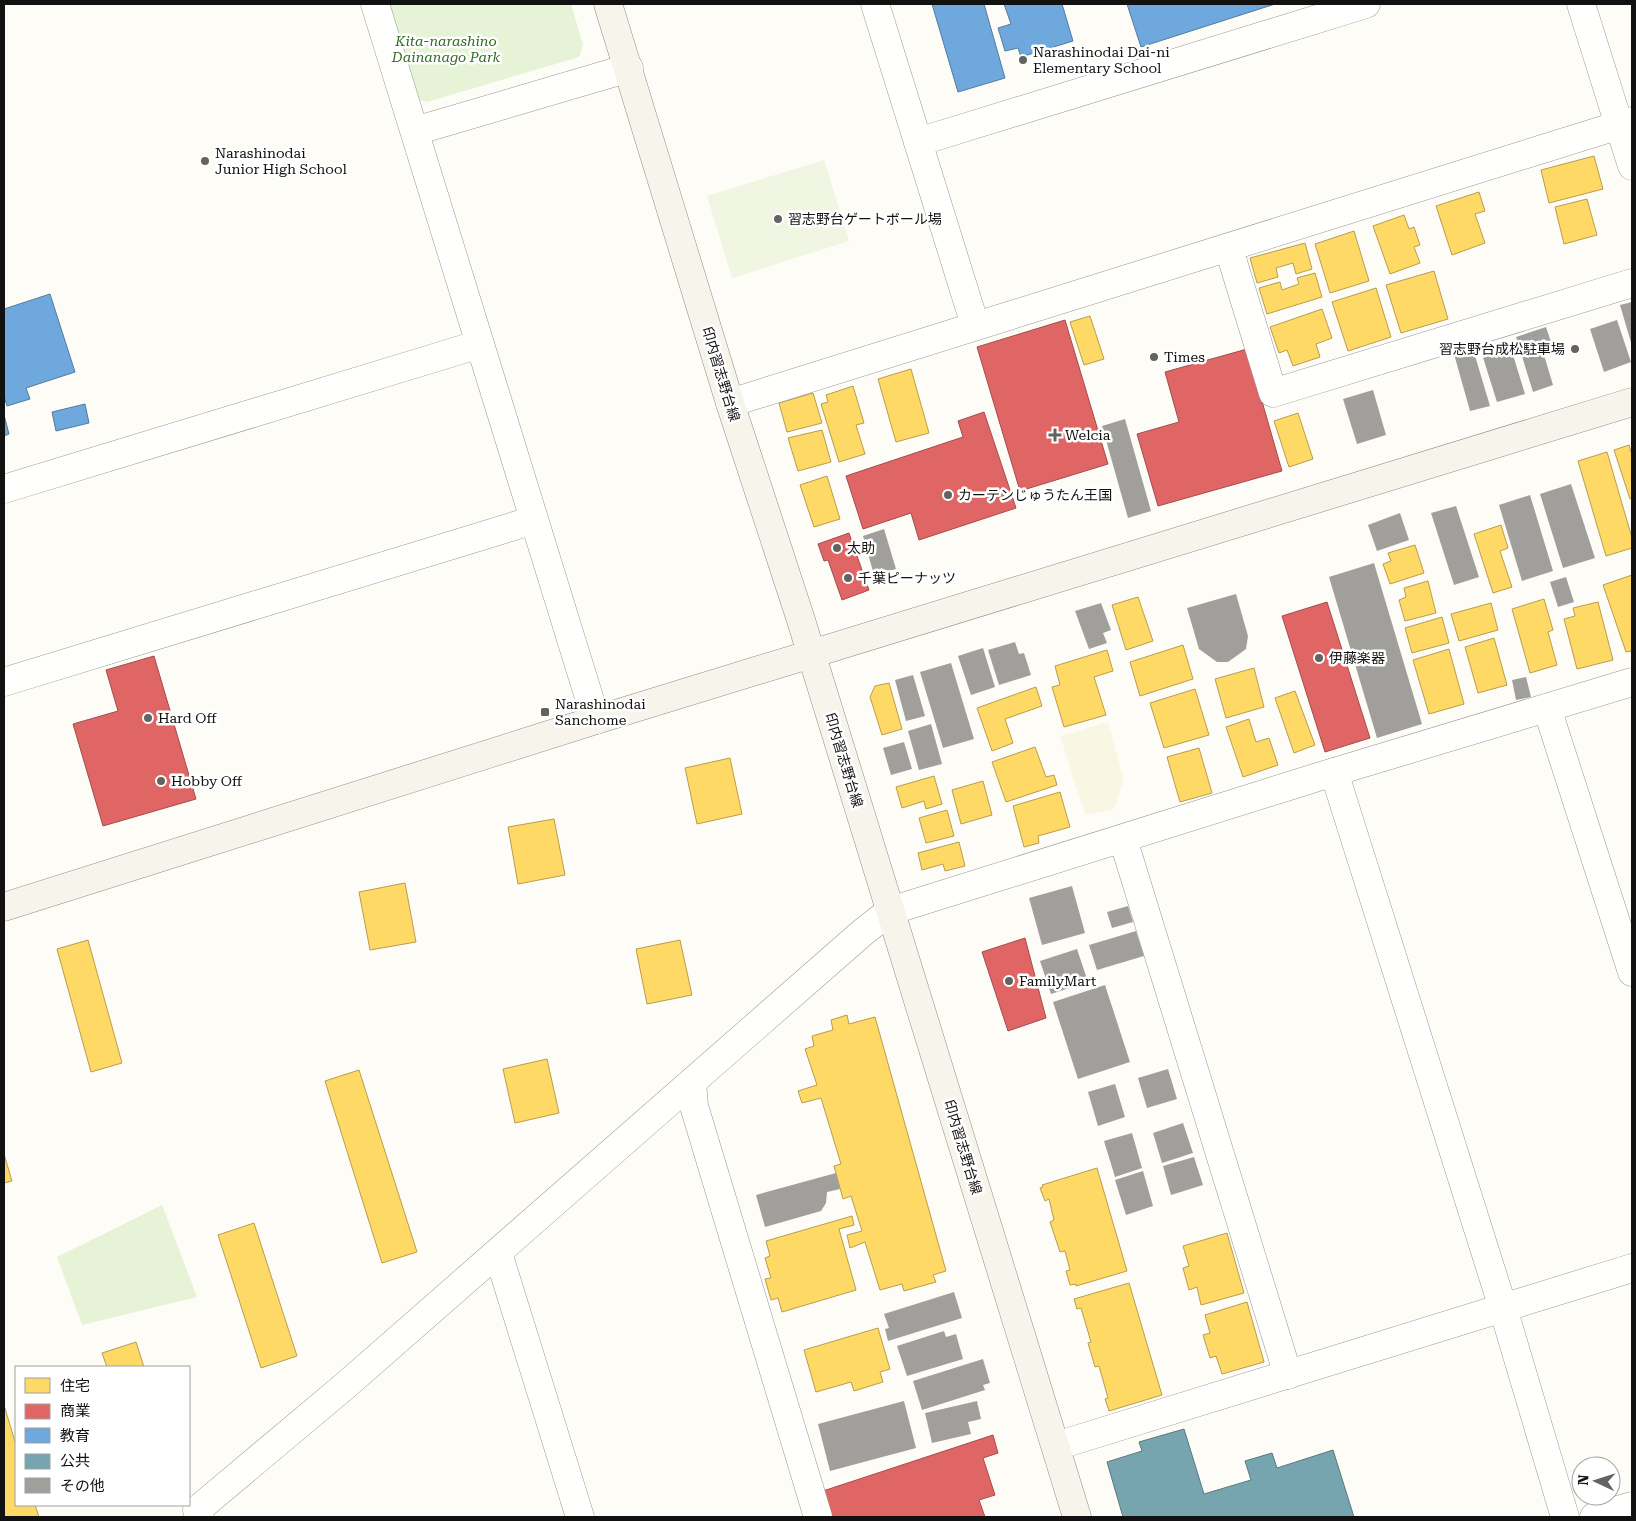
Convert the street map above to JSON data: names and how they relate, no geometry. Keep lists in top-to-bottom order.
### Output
{
  "streets": {
    "street": ["印内習志野台線"]
  },
  "parks": ["Kita-narashino Dainanago Park"],
  "places": {
    "other": [
      "Narashinodai Dai-ni Elementary School",
      "Narashinodai Junior High School",
      "習志野台ゲートボール場",
      "習志野台成松駐車場",
      "Times",
      "カーテンじゅうたん王国",
      "太助",
      "千葉ピーナッツ",
      "伊藤楽器",
      "Hard Off",
      "Hobby Off",
      "FamilyMart"
    ],
    "health": ["Welcia"],
    "transit": ["Narashinodai Sanchome"]
  },
  "legend": [
    "住宅",
    "商業",
    "教育",
    "公共",
    "その他"
  ],
  "north": "left"
}
